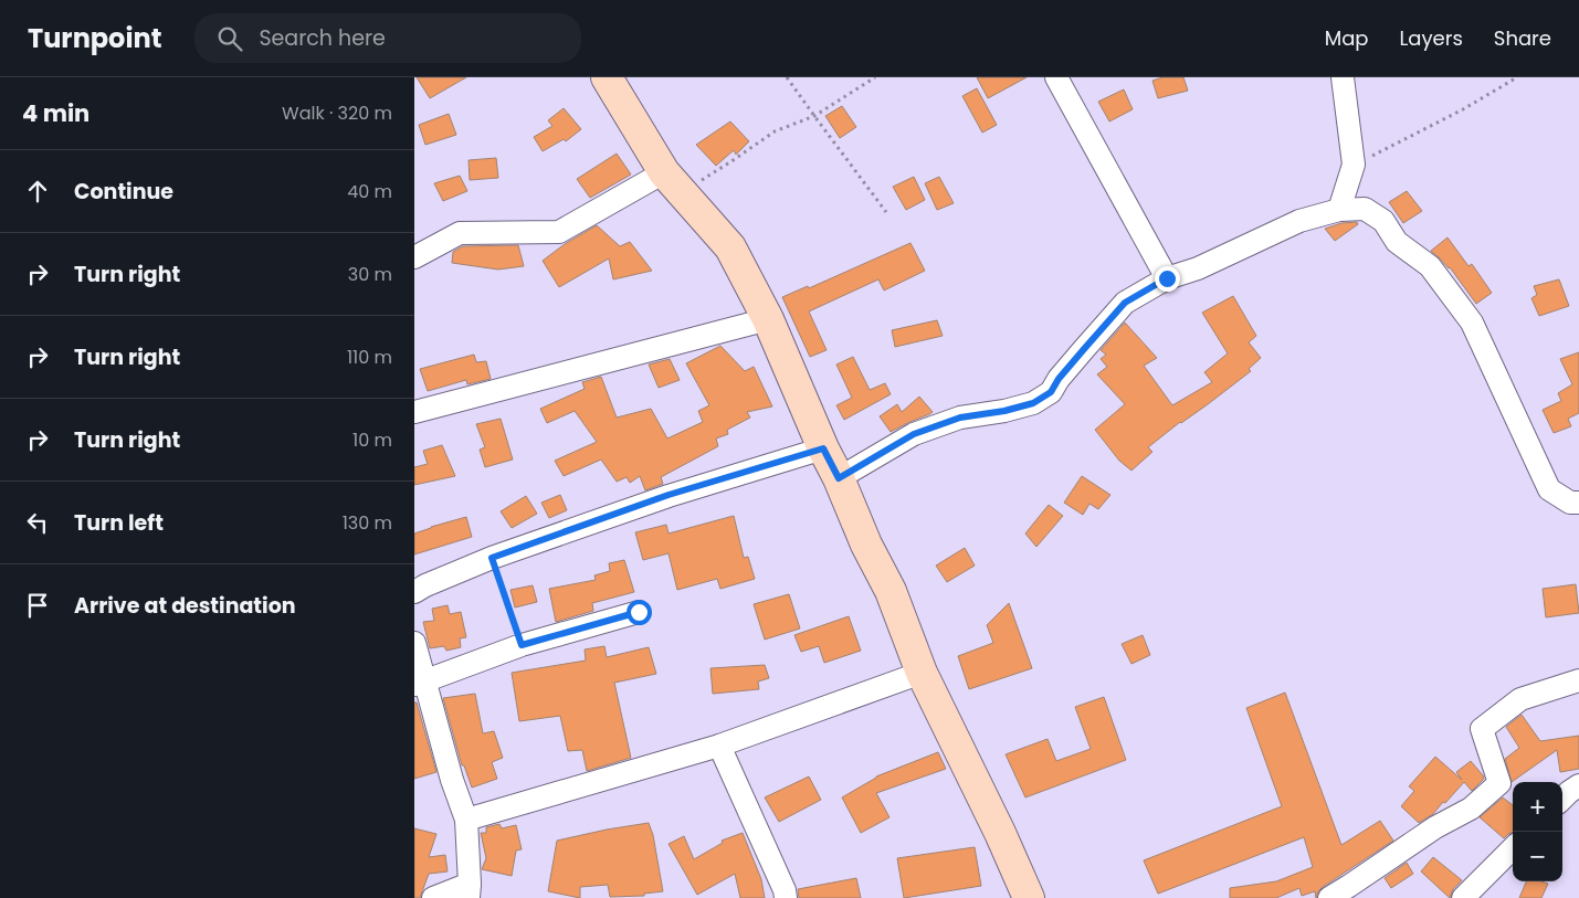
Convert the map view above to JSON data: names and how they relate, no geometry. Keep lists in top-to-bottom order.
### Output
{
  "page": {
    "header": "Turnpoint",
    "search": "Search here",
    "nav": ["Map", "Layers", "Share"],
    "heading": ["4 min", "Walk · 320 m"],
    "list": [
      ["Continue", "40 m"],
      ["Turn right", "30 m"],
      ["Turn right", "110 m"],
      ["Turn right", "10 m"],
      ["Turn left", "130 m"],
      "Arrive at destination"
    ],
    "map_buttons": ["+", "−"]
  }
}
